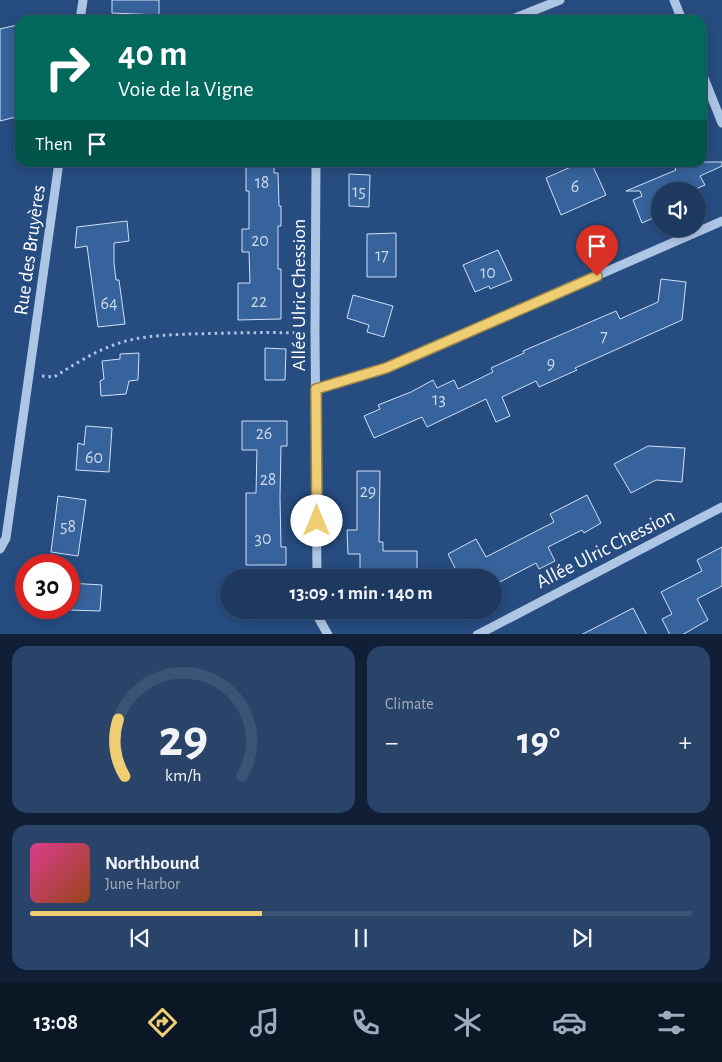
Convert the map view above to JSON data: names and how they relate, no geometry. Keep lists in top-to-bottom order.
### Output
{
  "streets": {
    "street": ["Rue des Bruyères", "Allée Ulric Chession"]
  },
  "house_numbers": [
    "18",
    "6",
    "15",
    "20",
    "17",
    "10",
    "22",
    "64",
    "7",
    "9",
    "13",
    "26",
    "60",
    "28",
    "29",
    "58",
    "30"
  ],
  "page": {
    "turn": ["40 m", "Voie de la Vigne"],
    "then": "Then",
    "limit": "30",
    "trip": "13:09 · 1 min · 140 m",
    "tile": "Climate",
    "heat": ["−", "19°", "+"],
    "song": ["Northbound", "June Harbor"],
    "tabs": "13:08",
    "gauge": ["29", "km/h"]
  }
}
